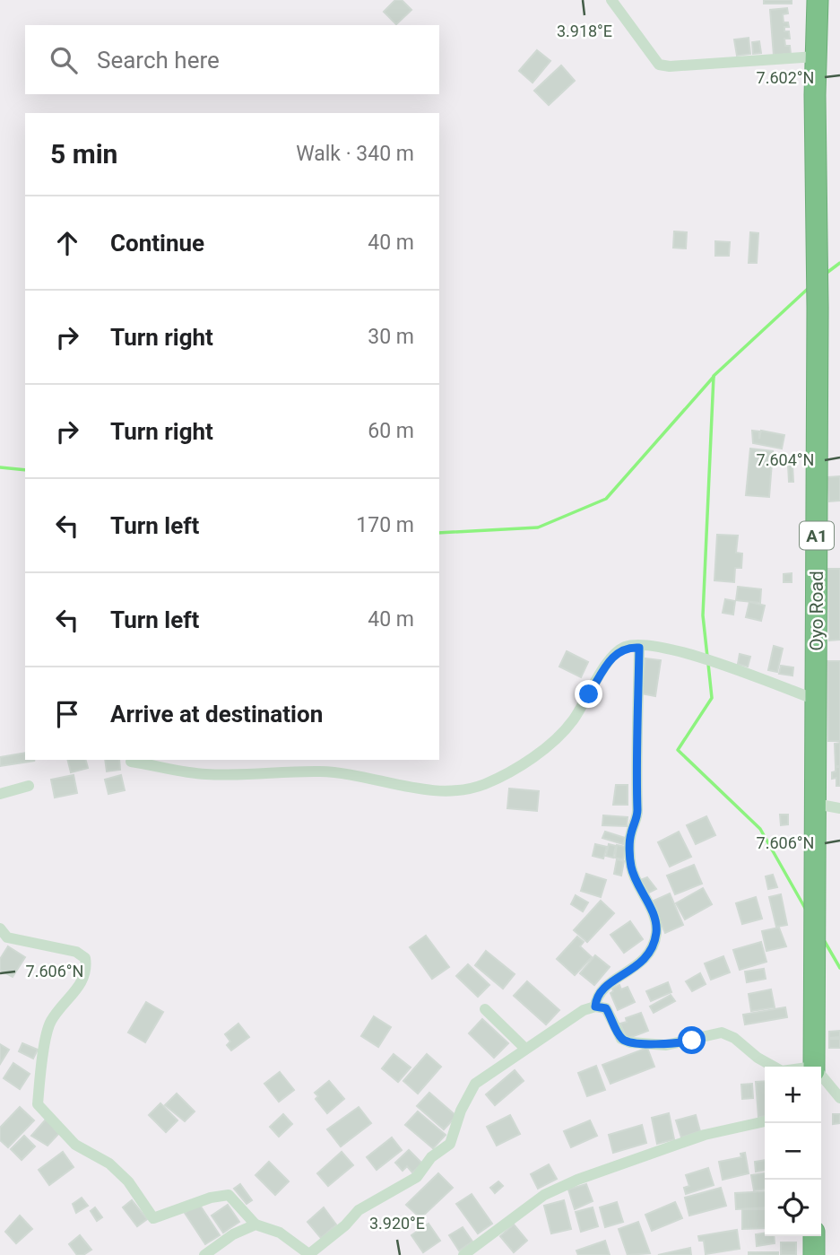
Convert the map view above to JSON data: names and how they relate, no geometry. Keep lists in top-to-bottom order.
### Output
{
  "streets": {
    "highway": ["A1", "Oyo Road"]
  },
  "page": {
    "search": "Search here",
    "heading": ["5 min", "Walk · 340 m"],
    "list": [
      ["Continue", "40 m"],
      ["Turn right", "30 m"],
      ["Turn right", "60 m"],
      ["Turn left", "170 m"],
      ["Turn left", "40 m"],
      "Arrive at destination"
    ],
    "map_buttons": ["+", "−"]
  },
  "coordinates": [
    "3.918°E",
    "7.602°N",
    "7.604°N",
    "7.606°N",
    "3.920°E"
  ]
}
